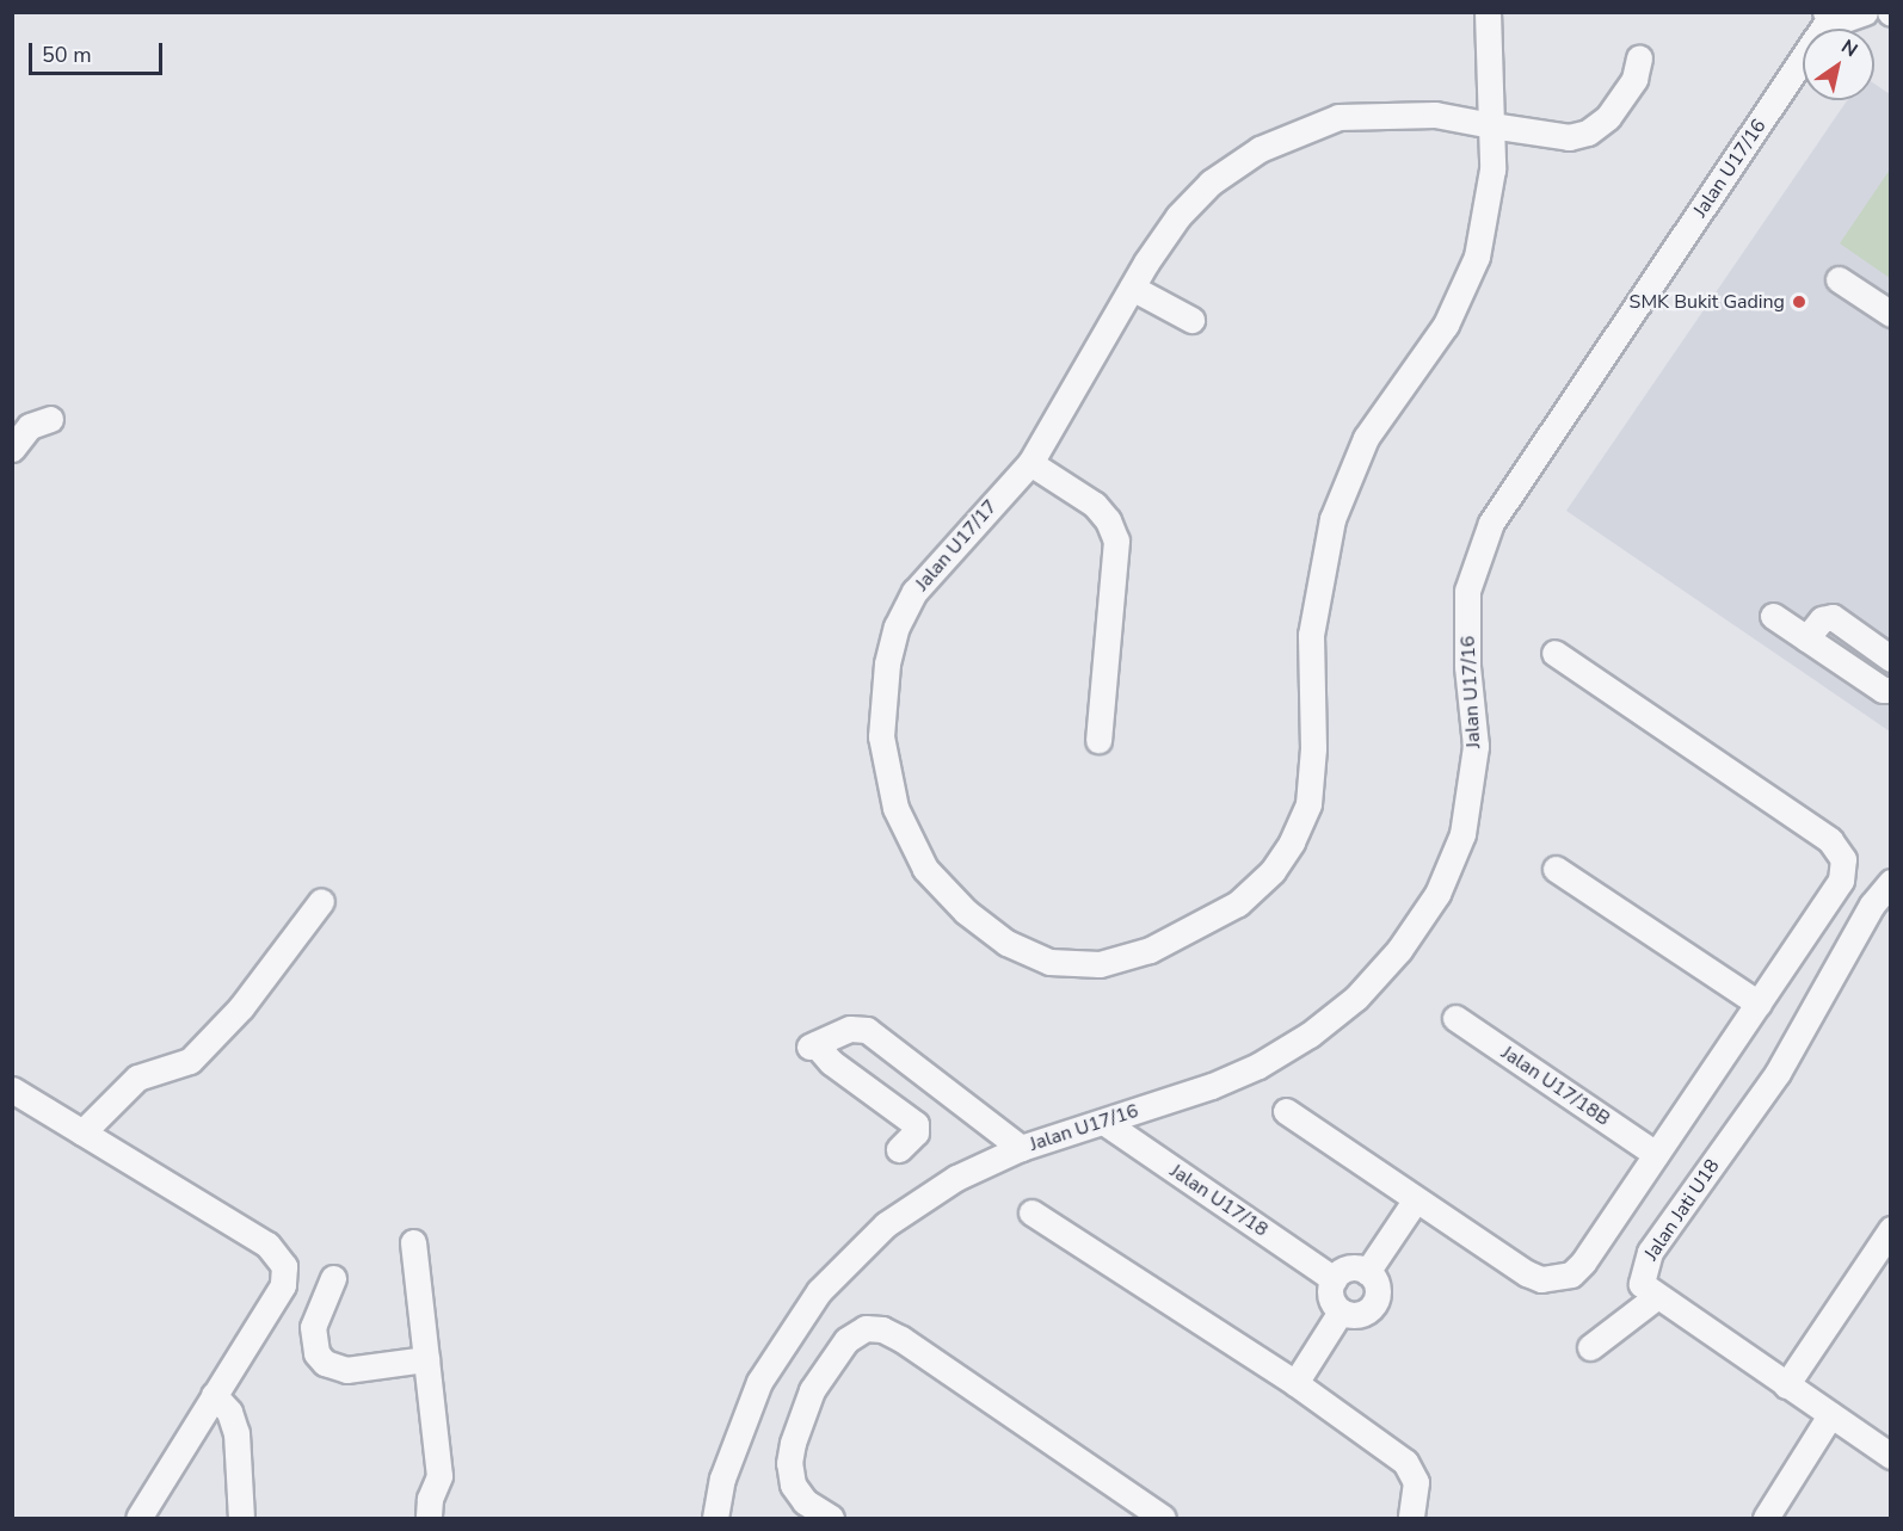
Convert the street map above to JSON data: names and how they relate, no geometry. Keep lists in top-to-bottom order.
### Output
{
  "streets": {
    "street": [
      "Jalan U17/16",
      "Jalan U17/17",
      "Jalan U17/18B",
      "Jalan U17/18",
      "Jalan Jati U18"
    ]
  },
  "crossings": [
    ["Jalan U17/16", "Jalan U17/18"]
  ],
  "places": ["SMK Bukit Gading"],
  "scale_bar": "50 m",
  "north": "top right"
}
